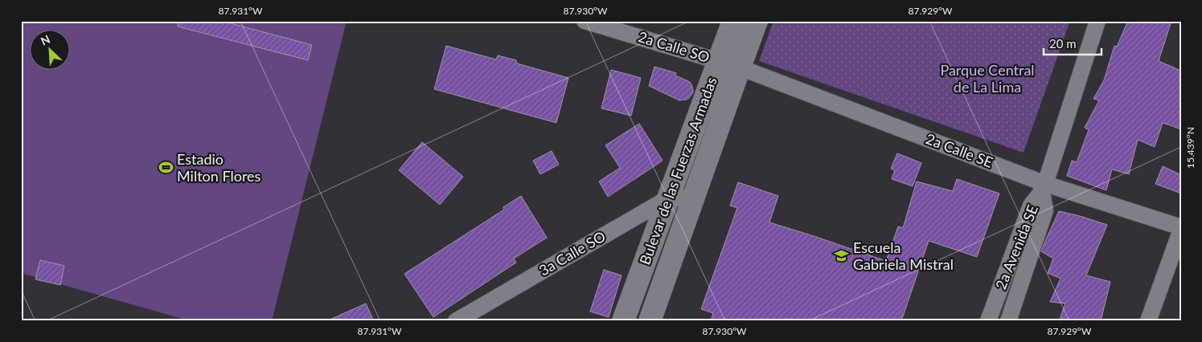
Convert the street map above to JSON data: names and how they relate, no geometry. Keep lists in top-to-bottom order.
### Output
{
  "streets": {
    "street": [
      "2a Calle SO",
      "2a Calle SE",
      "Bulevar de las Fuerzas Armadas",
      "2a Avenida SE",
      "3a Calle SO"
    ]
  },
  "crossings": [
    ["2a Calle SO", "2a Calle SE"],
    ["2a Calle SO", "Bulevar de las Fuerzas Armadas"],
    ["2a Calle SE", "Bulevar de las Fuerzas Armadas"],
    ["2a Calle SE", "2a Avenida SE"],
    ["Bulevar de las Fuerzas Armadas", "3a Calle SO"]
  ],
  "parks": ["Parque Central de La Lima"],
  "places": {
    "sports": ["Estadio Milton Flores"],
    "school or university": ["Escuela Gabriela Mistral"]
  },
  "scale_bar": "20 m",
  "north": "top left",
  "coordinates": [
    "87.931°W",
    "87.930°W",
    "87.929°W",
    "15.439°N"
  ]
}
